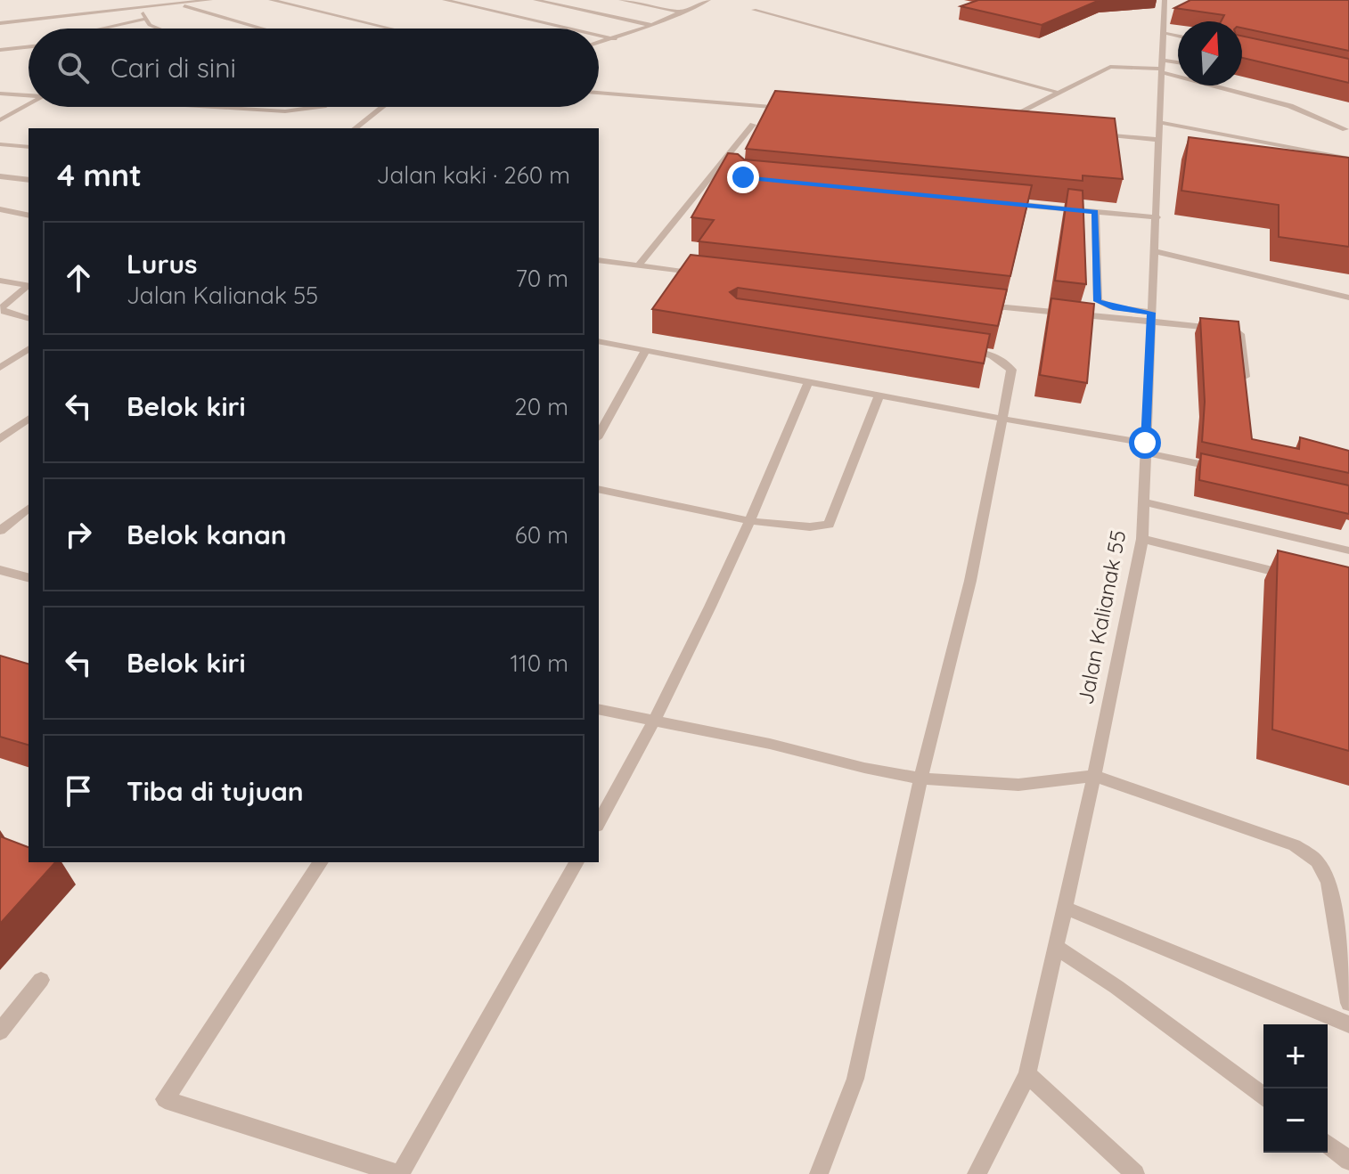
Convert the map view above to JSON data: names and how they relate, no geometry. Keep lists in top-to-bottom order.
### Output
{
  "streets": {
    "lane": ["Jalan Kalianak 55"]
  },
  "north": "top",
  "page": {
    "search": "Cari di sini",
    "heading": ["4 mnt", "Jalan kaki · 260 m"],
    "list": [
      ["Lurus", "Jalan Kalianak 55", "70 m"],
      ["Belok kiri", "20 m"],
      ["Belok kanan", "60 m"],
      ["Belok kiri", "110 m"],
      "Tiba di tujuan"
    ],
    "map_buttons": ["+", "−"]
  }
}
